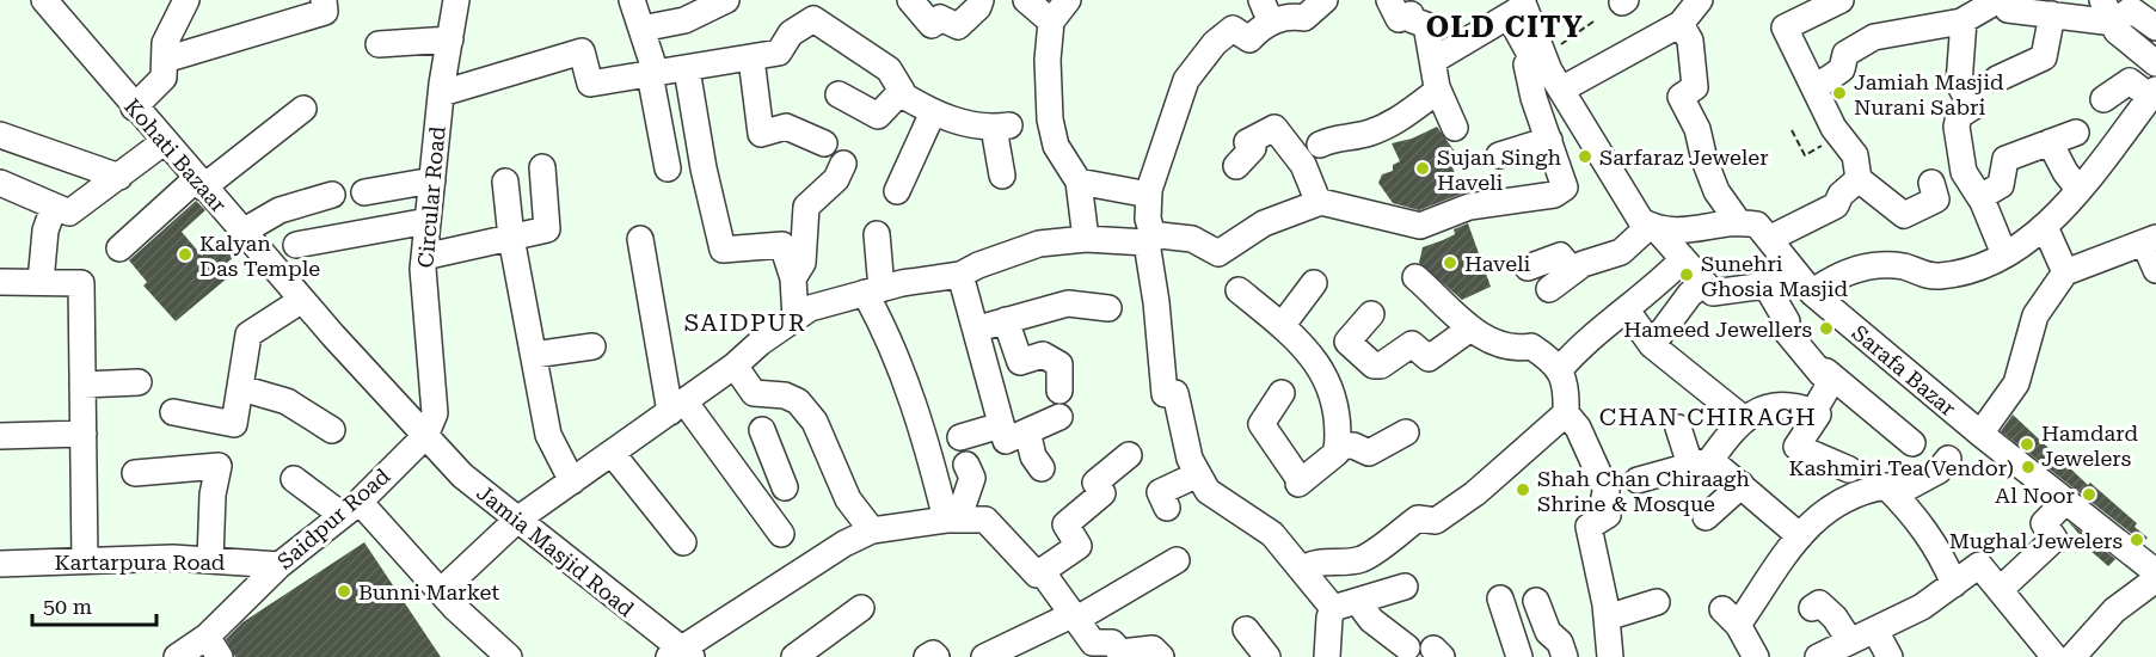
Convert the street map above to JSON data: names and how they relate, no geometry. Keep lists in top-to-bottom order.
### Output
{
  "streets": {
    "street": [
      "Kohati Bazaar",
      "Circular Road",
      "Sarafa Bazar",
      "Saidpur Road",
      "Jamia Masjid Road",
      "Kartarpura Road"
    ]
  },
  "crossings": [
    ["Kohati Bazaar", "Circular Road"],
    ["Kohati Bazaar", "Saidpur Road"],
    ["Kohati Bazaar", "Jamia Masjid Road"],
    ["Circular Road", "Saidpur Road"],
    ["Circular Road", "Jamia Masjid Road"],
    ["Saidpur Road", "Jamia Masjid Road"],
    ["Saidpur Road", "Kartarpura Road"]
  ],
  "districts": ["OLD CITY", "SAIDPUR", "CHAN CHIRAGH"],
  "places": [
    "Jamiah Masjid Nurani Sabri",
    "Sarfaraz Jeweler",
    "Sujan Singh Haveli",
    "Kalyan Das Temple",
    "Haveli",
    "Sunehri Ghosia Masjid",
    "Hameed Jewellers",
    "Hamdard Jewelers",
    "Kashmiri Tea(Vendor)",
    "Shah Chan Chiraagh Shrine & Mosque",
    "Al Noor",
    "Mughal Jewelers",
    "Bunni Market"
  ],
  "scale_bar": "50 m"
}
